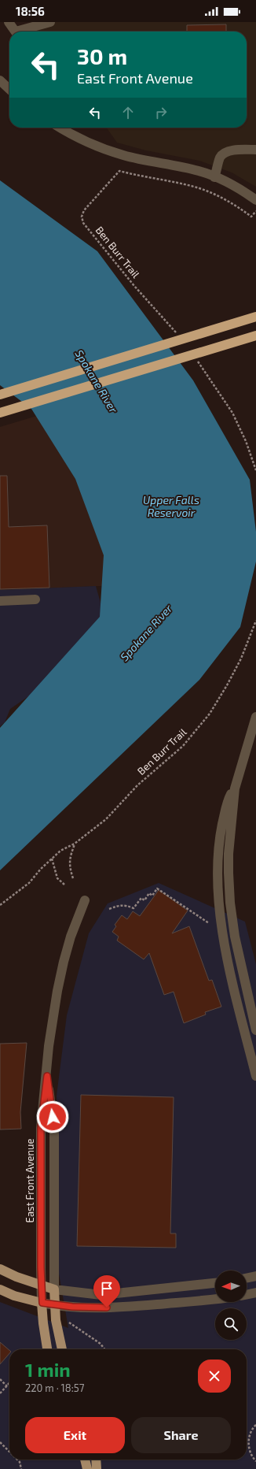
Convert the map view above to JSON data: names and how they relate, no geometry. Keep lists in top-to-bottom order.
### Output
{
  "streets": {
    "street": ["East Front Avenue"],
    "path": ["Ben Burr Trail"]
  },
  "water": ["Spokane River", "Upper Falls Reservoir"],
  "north": "left",
  "page": {
    "status": "18:56",
    "turn": ["30 m", "East Front Avenue"],
    "heading": ["1 min", "220 m · 18:57"],
    "buttons": ["Exit", "Share"]
  }
}
